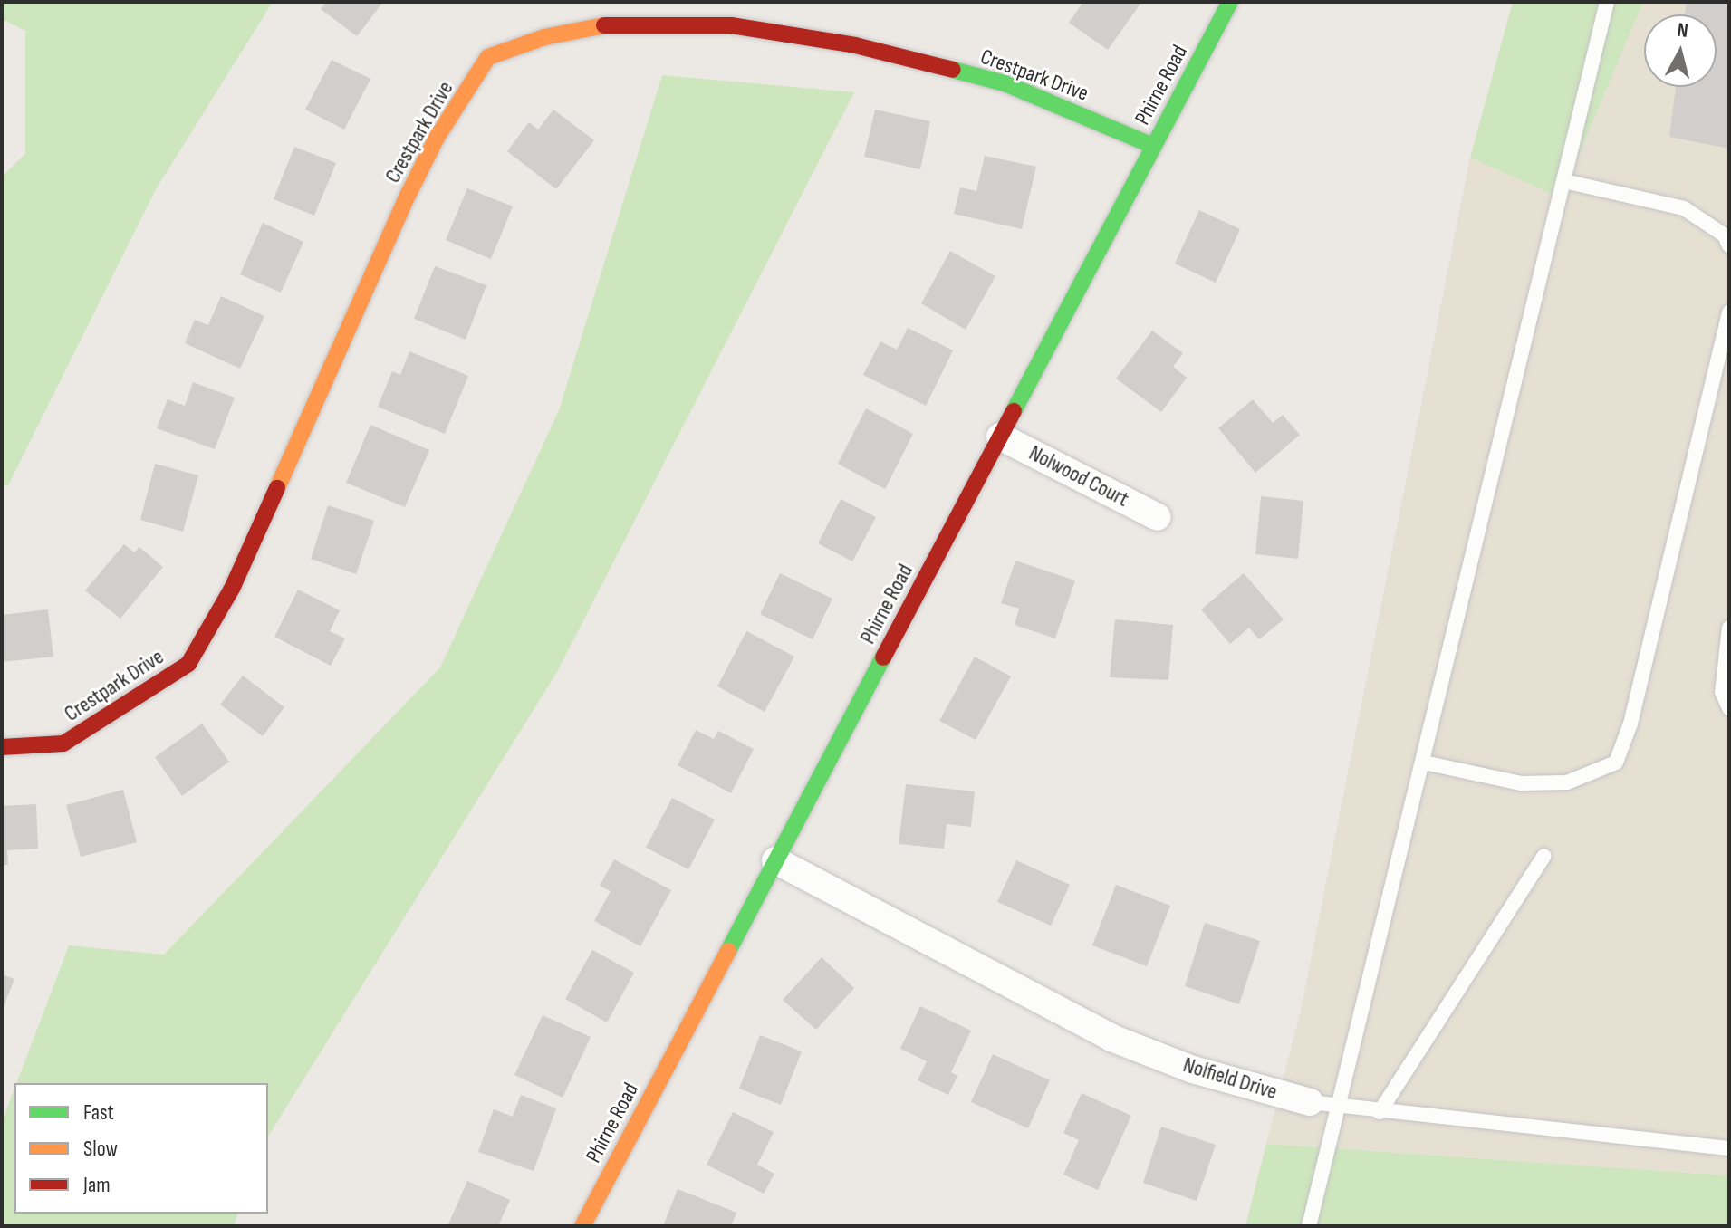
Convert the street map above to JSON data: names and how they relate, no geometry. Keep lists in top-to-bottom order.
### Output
{
  "streets": {
    "street": [
      "Crestpark Drive",
      "Phirne Road",
      "Nolwood Court",
      "Nolfield Drive"
    ]
  },
  "crossings": [
    ["Crestpark Drive", "Phirne Road"],
    ["Phirne Road", "Nolwood Court"],
    ["Phirne Road", "Nolfield Drive"]
  ],
  "legend": ["Fast", "Slow", "Jam"],
  "north": "top"
}
